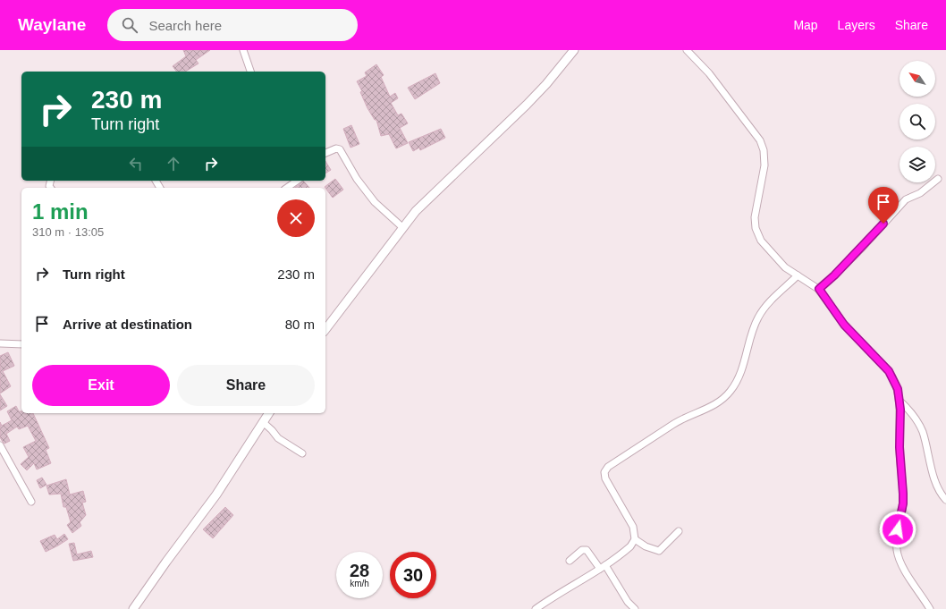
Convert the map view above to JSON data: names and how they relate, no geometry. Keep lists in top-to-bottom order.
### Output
{
  "north": "top left",
  "page": {
    "header": "Waylane",
    "search": "Search here",
    "nav": ["Map", "Layers", "Share"],
    "turn": ["230 m", "Turn right"],
    "heading": ["1 min", "310 m · 13:05"],
    "list": [
      {
        "name": "Turn right",
        "value": "230 m"
      },
      {
        "name": "Arrive at destination",
        "value": "80 m"
      }
    ],
    "buttons": ["Exit", "Share"],
    "speed": "28 km/h",
    "limit": "30"
  }
}
